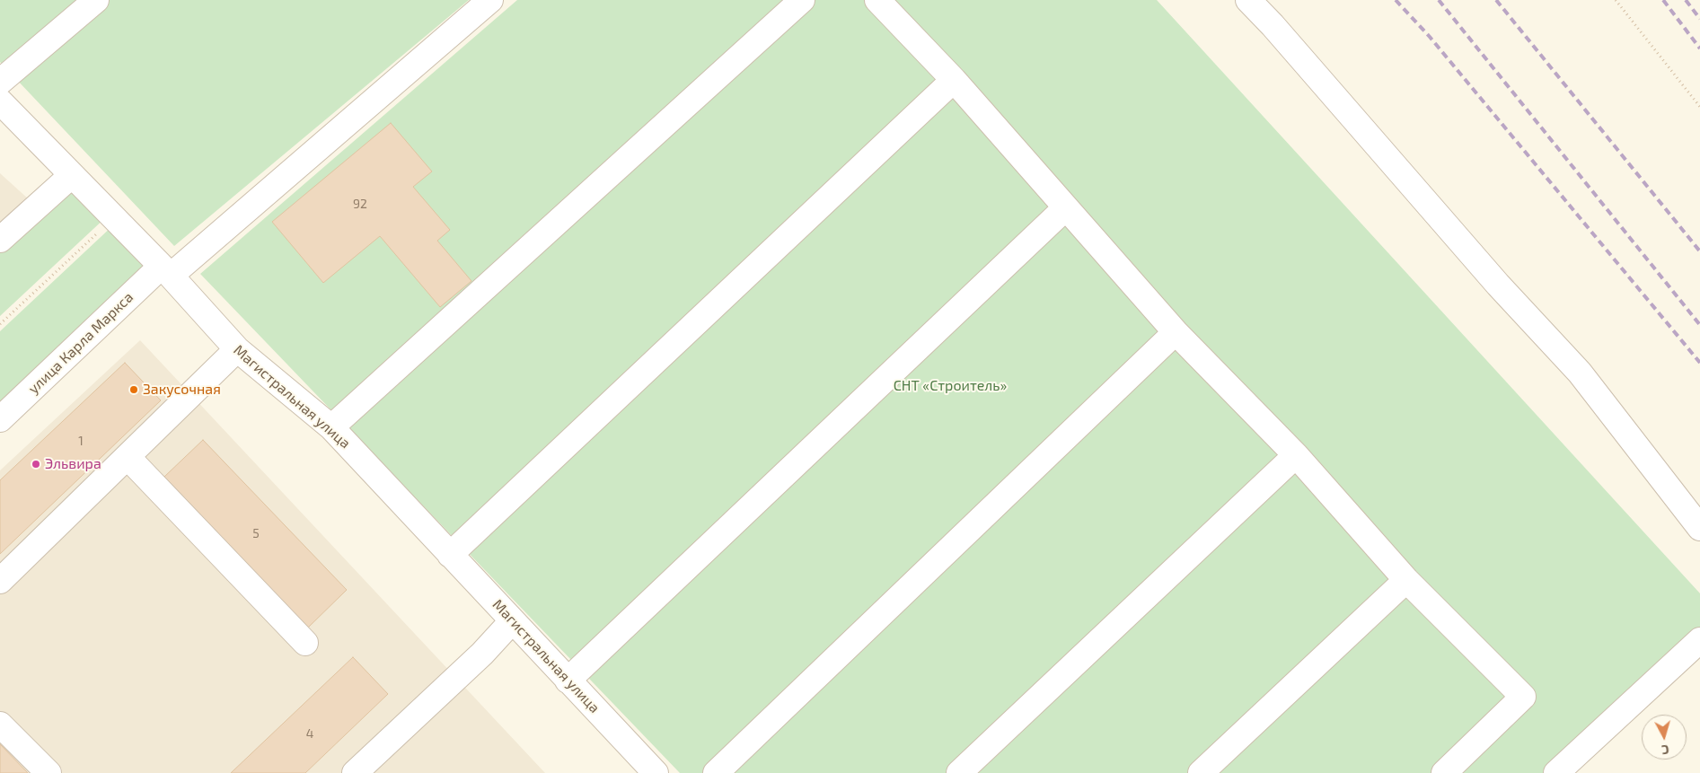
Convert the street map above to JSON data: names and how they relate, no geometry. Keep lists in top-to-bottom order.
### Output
{
  "streets": {
    "street": ["улица Карла Маркса", "Магистральная улица"]
  },
  "crossings": [
    ["улица Карла Маркса", "Магистральная улица"]
  ],
  "parks": ["СНТ «Строитель»"],
  "places": ["Закусочная", "Эльвира"],
  "house_numbers": [
    "92",
    "1",
    "5",
    "4"
  ],
  "north": "bottom"
}
